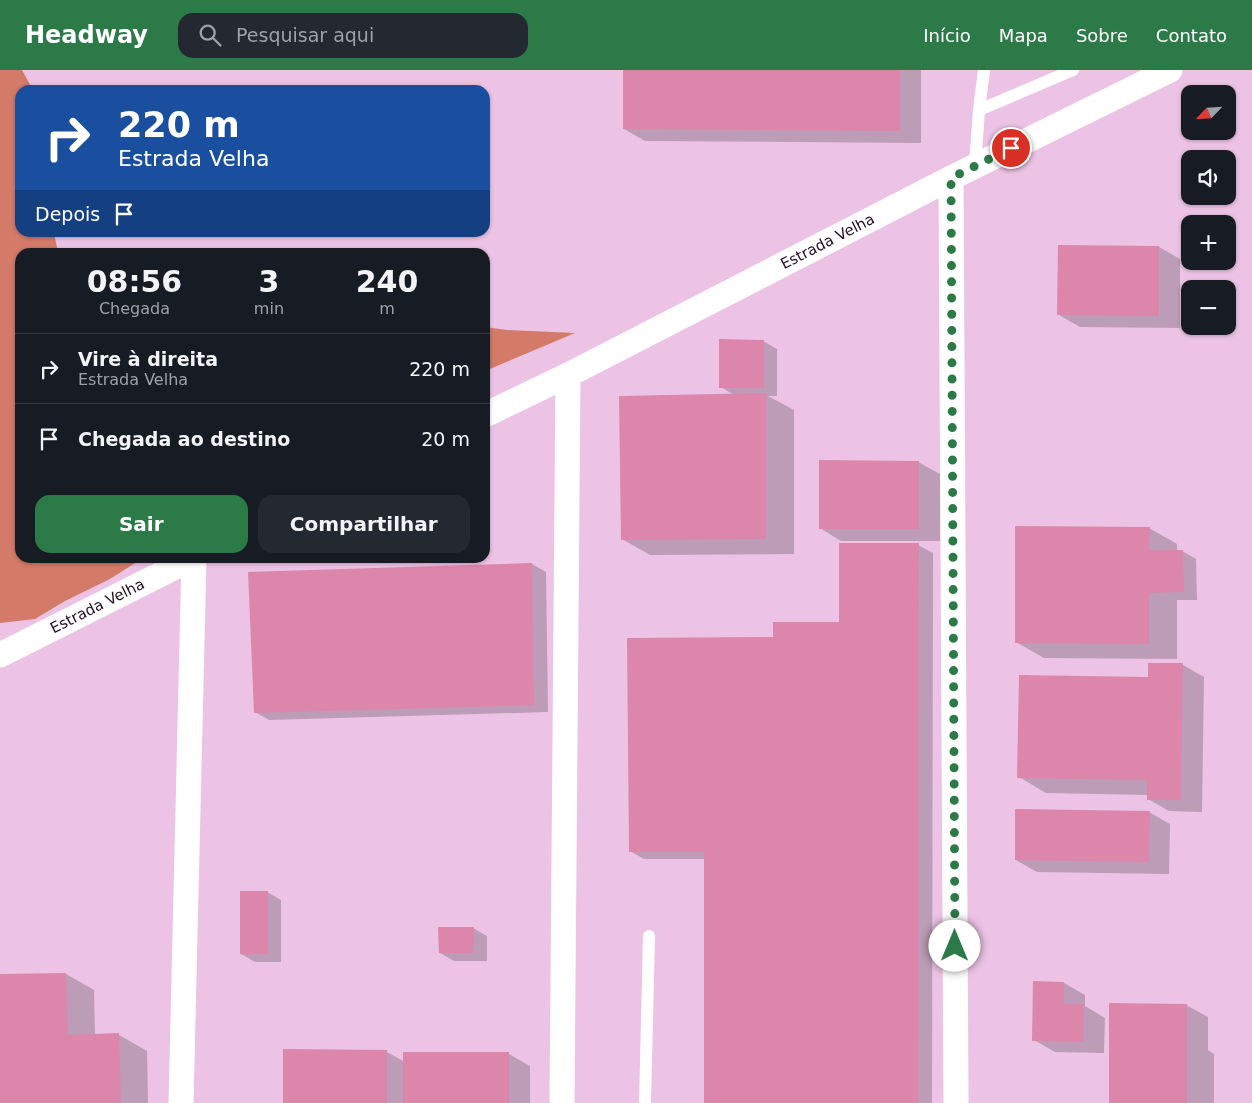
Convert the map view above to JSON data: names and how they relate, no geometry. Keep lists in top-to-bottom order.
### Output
{
  "streets": {
    "street": ["Estrada Velha"]
  },
  "north": "bottom left",
  "page": {
    "header": "Headway",
    "search": "Pesquisar aqui",
    "nav": [
      "Início",
      "Mapa",
      "Sobre",
      "Contato"
    ],
    "map_buttons": ["+", "−"],
    "turn": ["220 m", "Estrada Velha"],
    "then": "Depois",
    "eta": [
      "08:56",
      "Chegada",
      "3",
      "min",
      "240",
      "m"
    ],
    "list": [
      {
        "name": "Vire à direita",
        "note": "Estrada Velha",
        "value": "220 m"
      },
      {
        "name": "Chegada ao destino",
        "value": "20 m"
      }
    ],
    "buttons": ["Sair", "Compartilhar"]
  }
}
